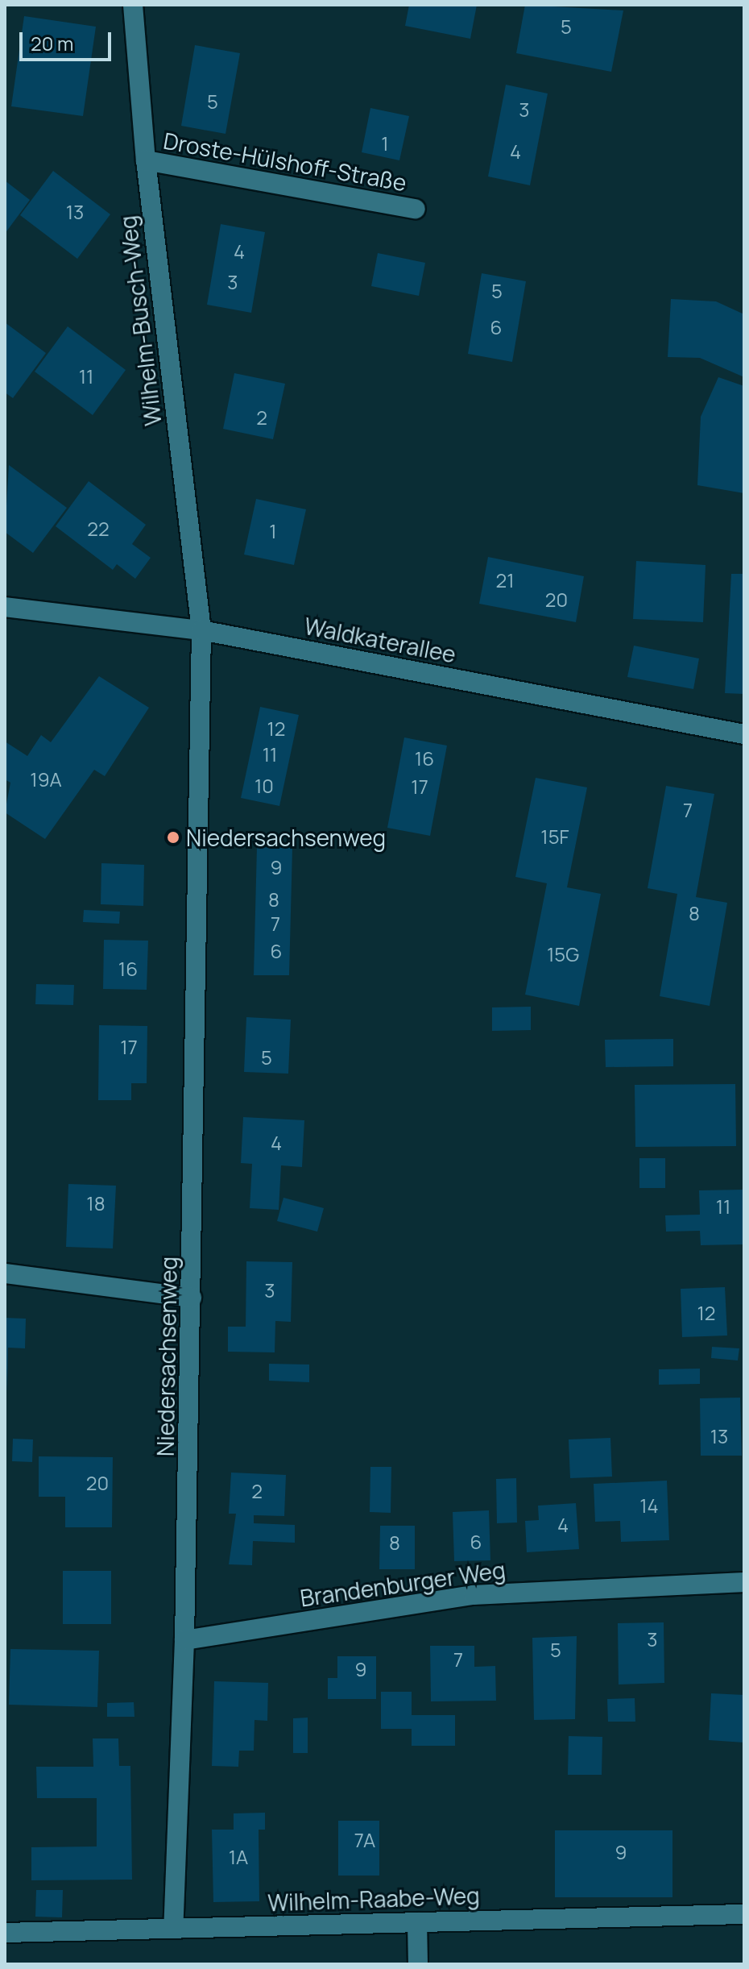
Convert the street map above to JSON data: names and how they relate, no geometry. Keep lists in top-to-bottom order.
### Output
{
  "streets": {
    "street": [
      "Droste-Hülshoff-Straße",
      "Wilhelm-Busch-Weg",
      "Waldkaterallee",
      "Niedersachsenweg",
      "Brandenburger Weg",
      "Wilhelm-Raabe-Weg"
    ]
  },
  "crossings": [
    ["Droste-Hülshoff-Straße", "Wilhelm-Busch-Weg"],
    ["Wilhelm-Busch-Weg", "Waldkaterallee"],
    ["Wilhelm-Busch-Weg", "Niedersachsenweg"],
    ["Waldkaterallee", "Niedersachsenweg"],
    ["Niedersachsenweg", "Brandenburger Weg"],
    ["Niedersachsenweg", "Wilhelm-Raabe-Weg"]
  ],
  "places": ["Niedersachsenweg"],
  "house_numbers": [
    "5",
    "5",
    "3",
    "1",
    "4",
    "13",
    "4",
    "3",
    "5",
    "6",
    "11",
    "2",
    "22",
    "1",
    "21",
    "20",
    "12",
    "11",
    "16",
    "19A",
    "10",
    "17",
    "7",
    "15F",
    "9",
    "8",
    "8",
    "7",
    "6",
    "15G",
    "16",
    "17",
    "5",
    "4",
    "18",
    "11",
    "3",
    "12",
    "13",
    "20",
    "2",
    "14",
    "4",
    "6",
    "8",
    "3",
    "5",
    "7",
    "9",
    "7A",
    "9",
    "1A"
  ],
  "scale_bar": "20 m"
}
